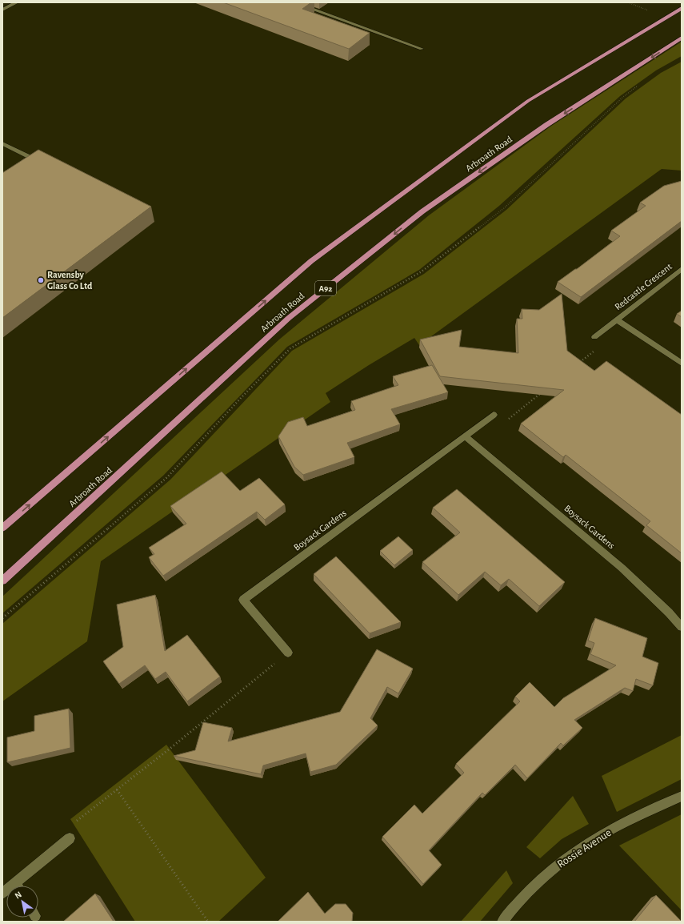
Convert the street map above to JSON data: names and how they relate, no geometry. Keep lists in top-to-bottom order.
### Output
{
  "streets": {
    "main road": ["Arbroath Road", "A92"],
    "street": ["Redcastle Crescent", "Boysack Gardens", "Rossie Avenue"]
  },
  "places": ["Ravensby Glass Co Ltd"],
  "north": "top left"
}
